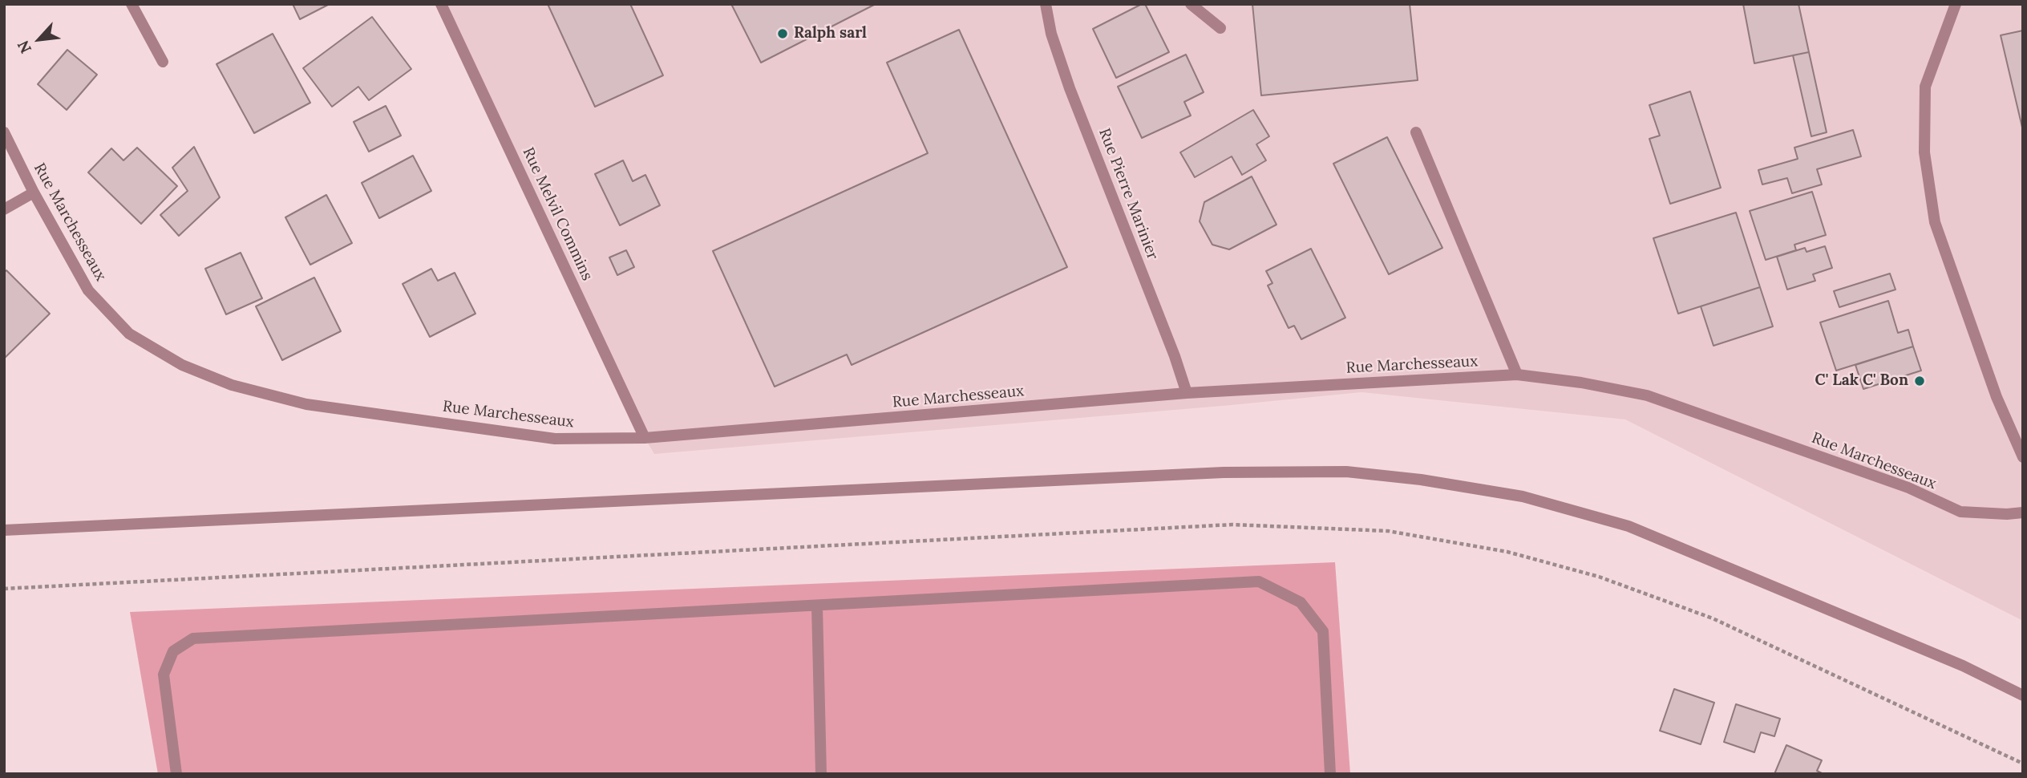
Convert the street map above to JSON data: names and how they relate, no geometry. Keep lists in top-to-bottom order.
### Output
{
  "streets": {
    "street": ["Rue Pierre Marinier", "Rue Melvil Commins", "Rue Marchesseaux"]
  },
  "crossings": [
    ["Rue Pierre Marinier", "Rue Marchesseaux"],
    ["Rue Melvil Commins", "Rue Marchesseaux"]
  ],
  "places": ["Ralph sarl", "C' Lak C' Bon"],
  "north": "bottom left"
}
